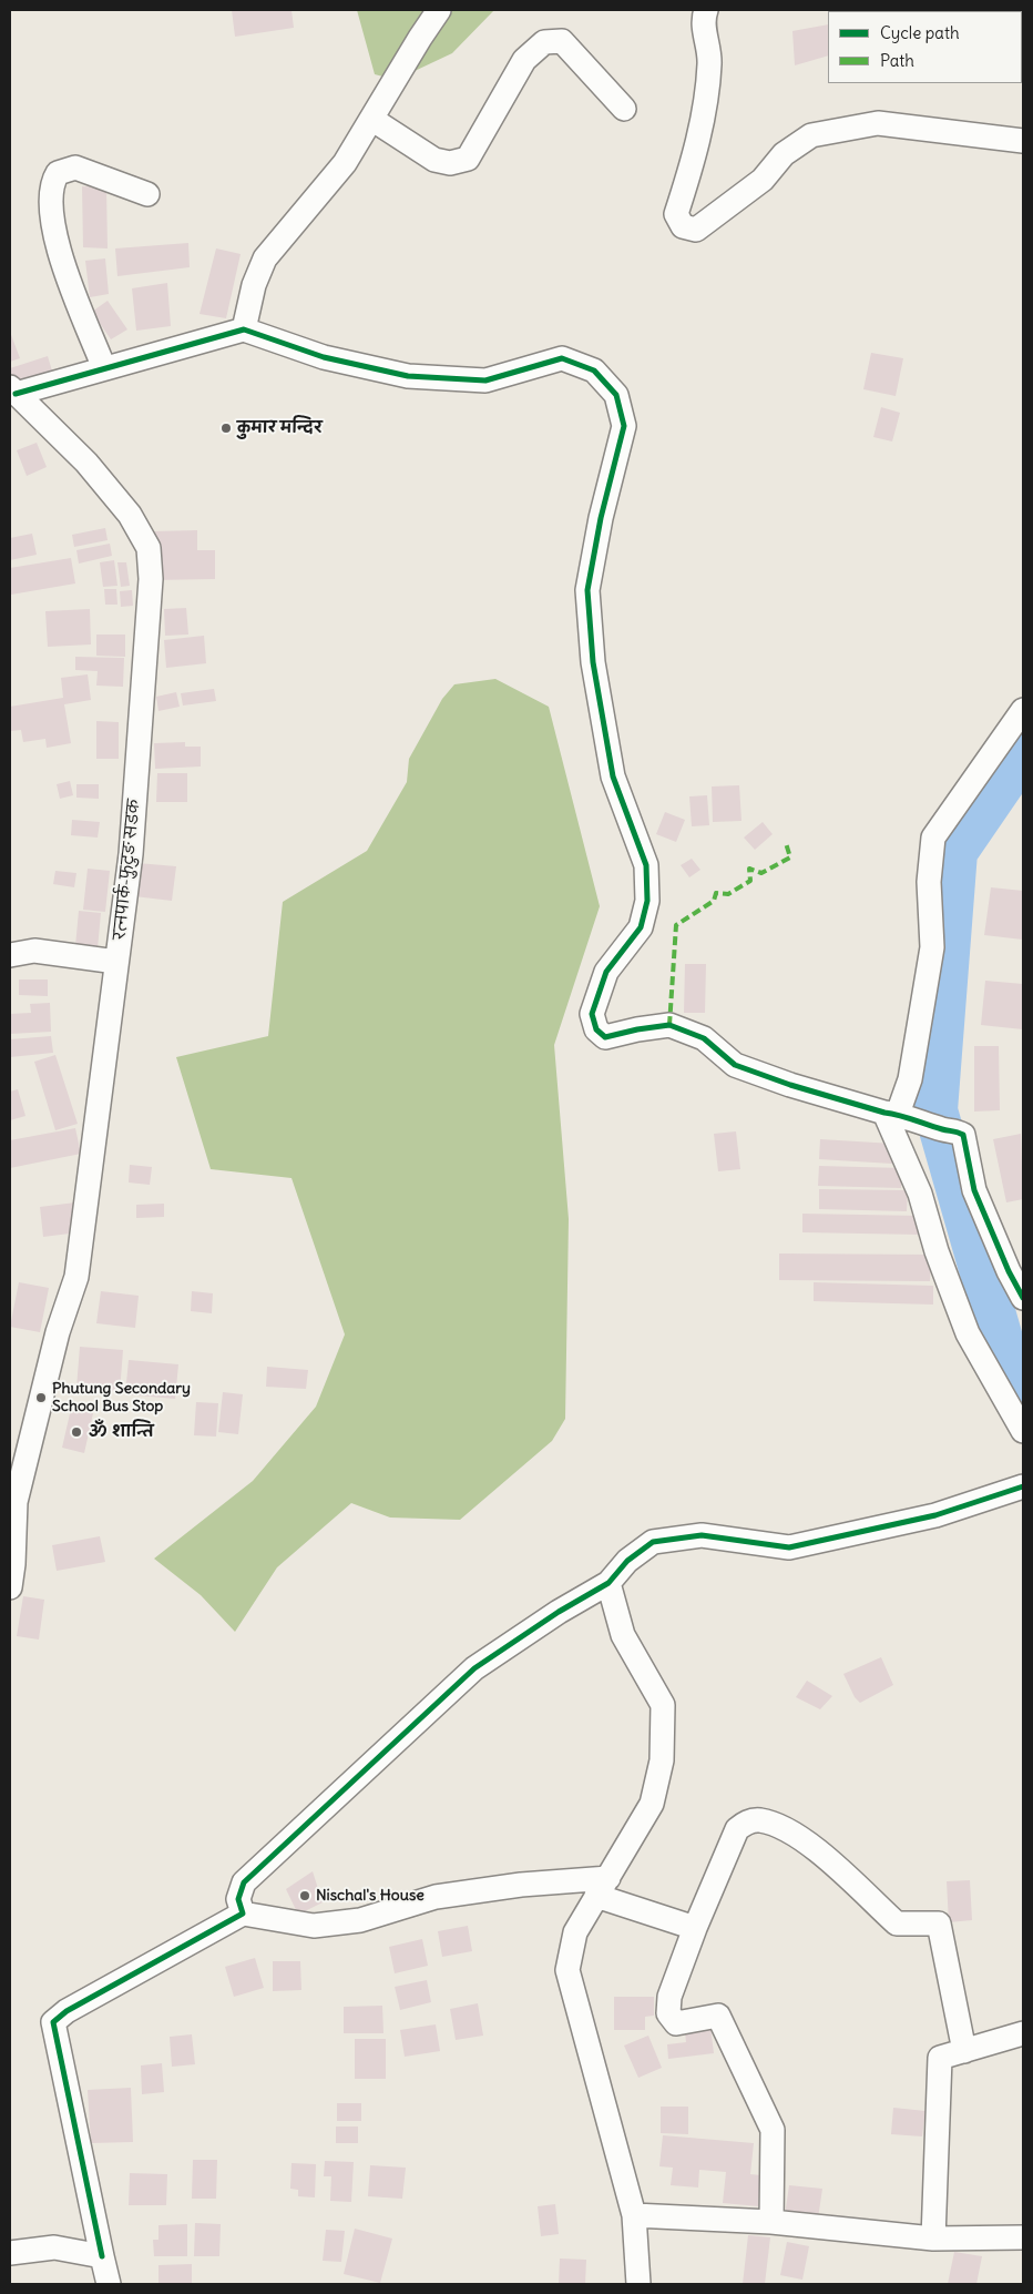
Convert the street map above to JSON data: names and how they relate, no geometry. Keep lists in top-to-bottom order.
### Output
{
  "streets": {
    "street": ["रत्नपार्क-फुटुङ सडक"]
  },
  "places": [
    "कुमार मन्दिर",
    "Phutung Secondary School Bus Stop",
    "ॐ शान्ति",
    "Nischal's House"
  ],
  "legend": ["Cycle path", "Path"]
}
